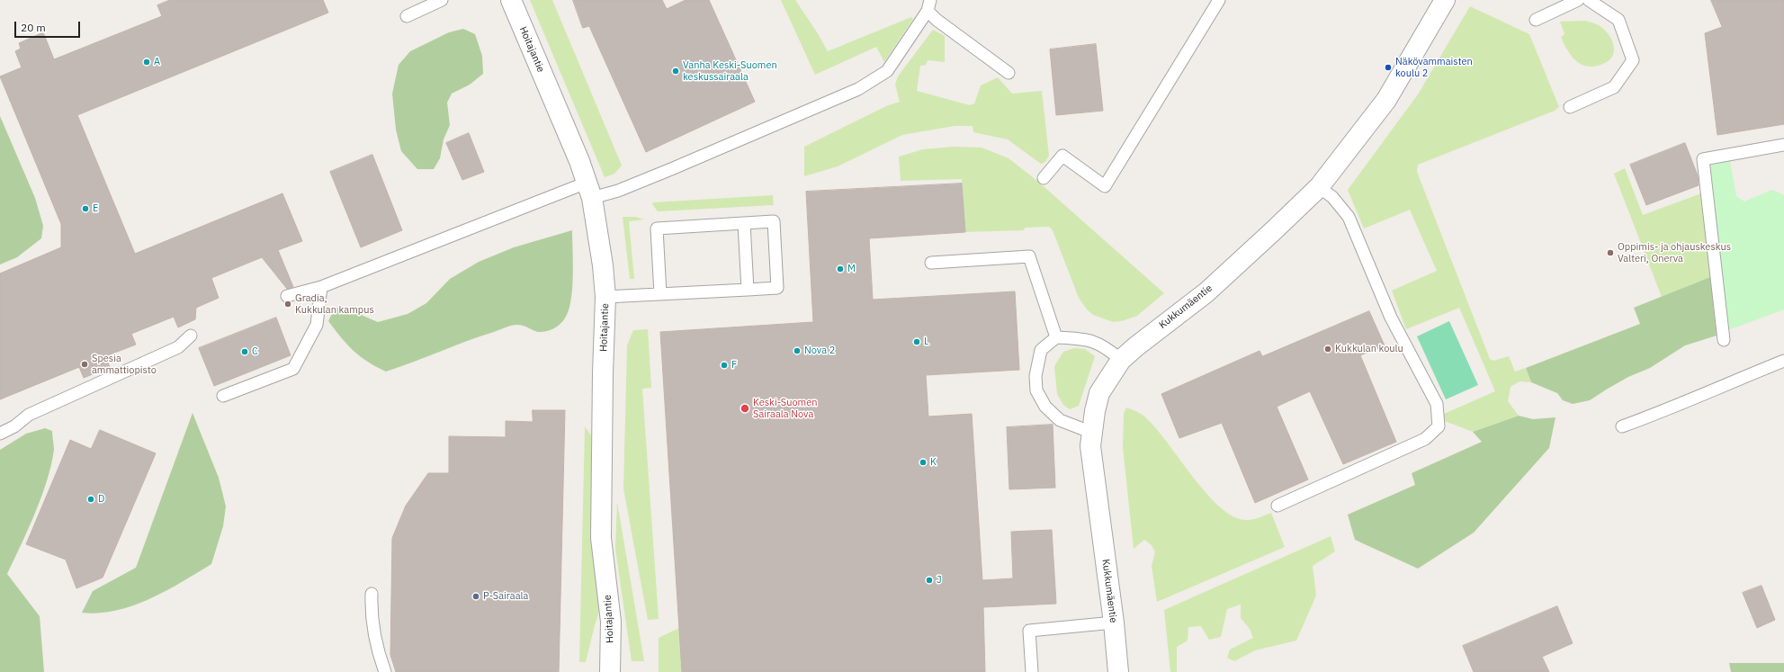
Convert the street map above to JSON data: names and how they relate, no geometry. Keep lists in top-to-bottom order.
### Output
{
  "streets": {
    "street": ["Hoitajantie", "Kukkumäentie"]
  },
  "places": [
    "A",
    "Näkövammaisten koulu 2",
    "Vanha Keski-Suomen keskussairaala",
    "E",
    "Oppimis- ja ohjauskeskus Valteri, Onerva",
    "M",
    "Gradia, Kukkulan kampus",
    "L",
    "Kukkulan koulu",
    "Nova 2",
    "C",
    "Spesia ammattiopisto",
    "F",
    "Keski-Suomen Sairaala Nova",
    "K",
    "D",
    "J",
    "P-Sairaala"
  ],
  "scale_bar": "20 m"
}
